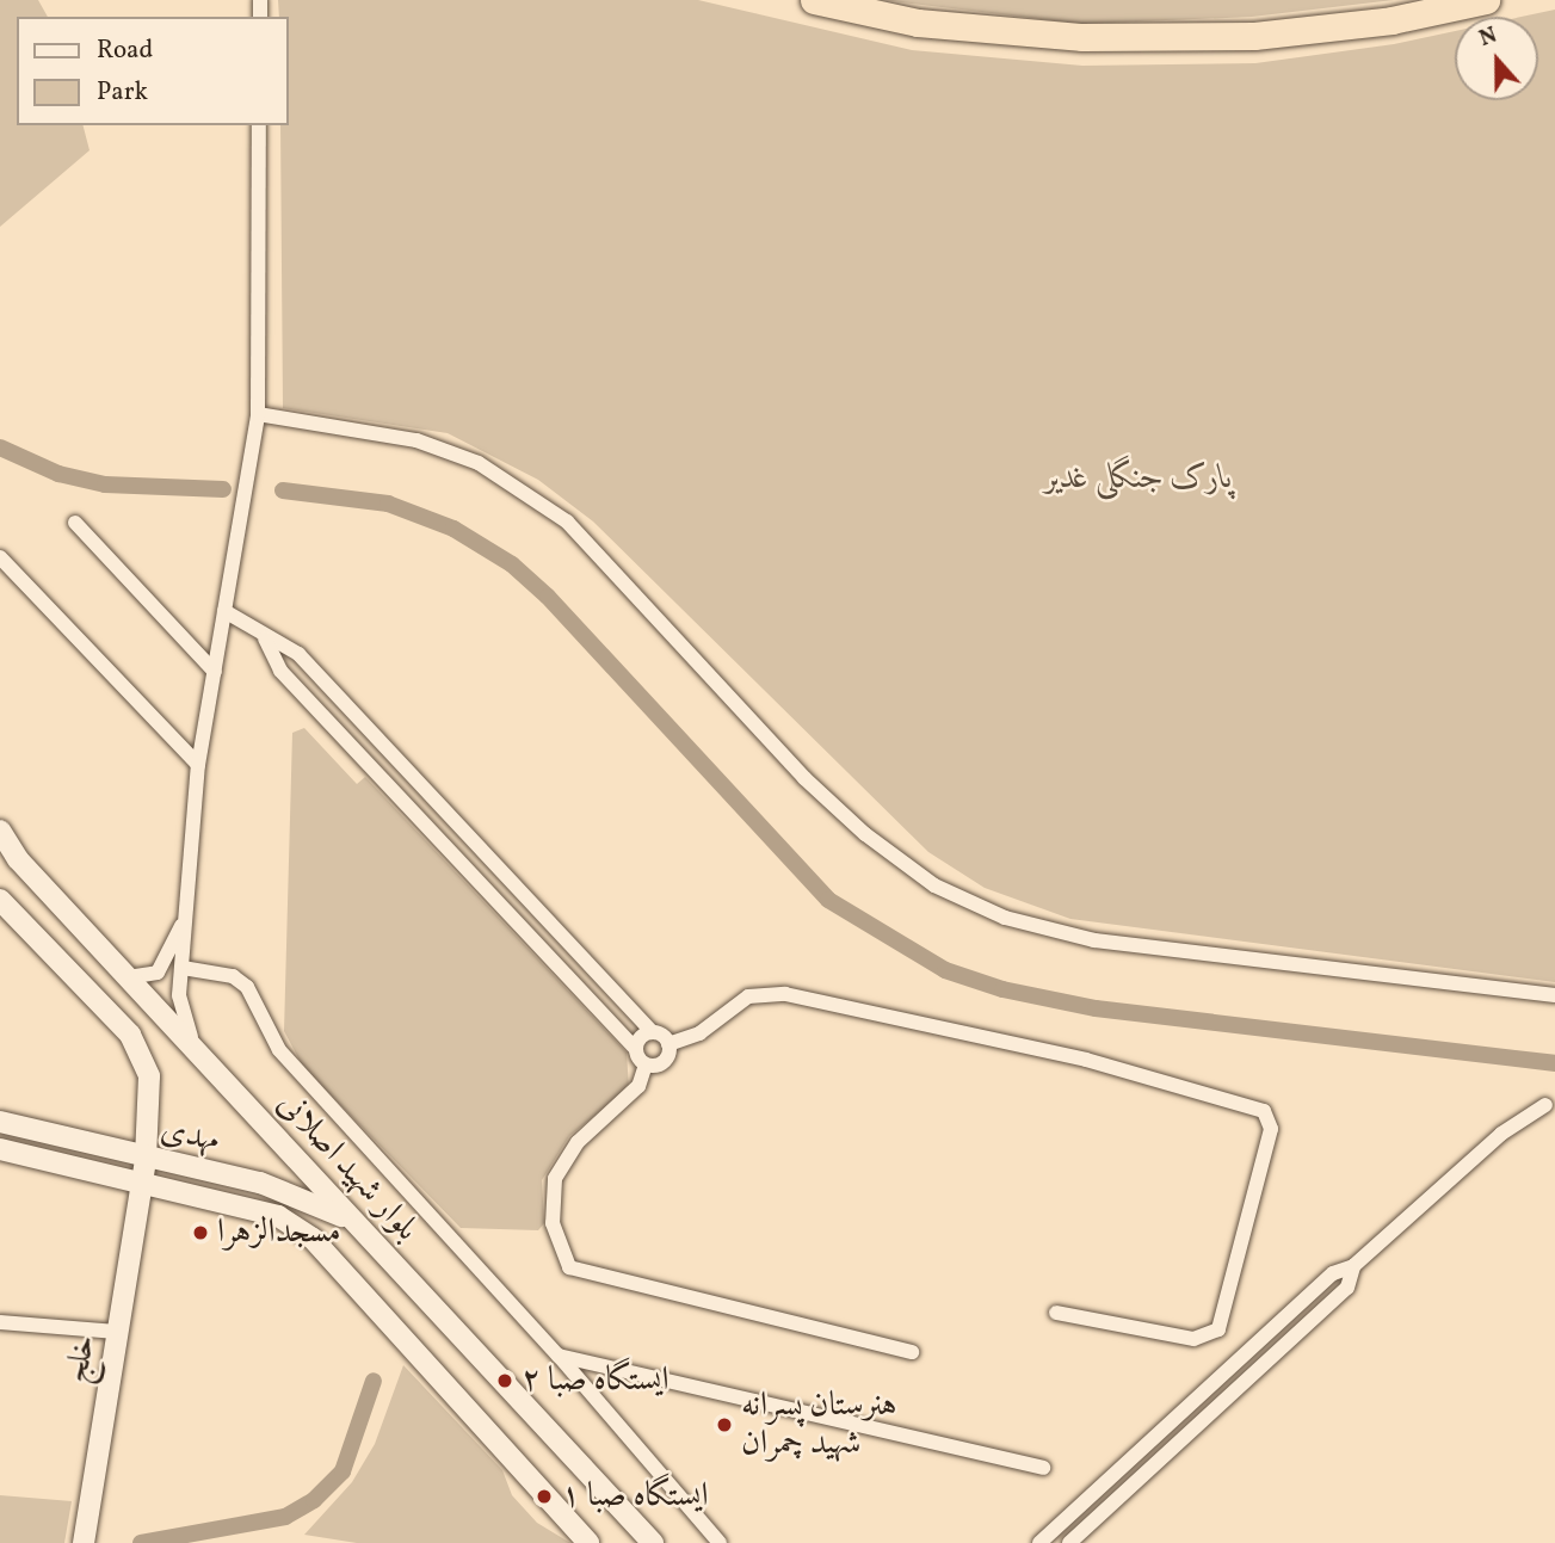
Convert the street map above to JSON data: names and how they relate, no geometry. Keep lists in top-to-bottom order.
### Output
{
  "streets": {
    "main road": ["مهدی", "بلوار شهید اصلانی", "خلج"]
  },
  "crossings": [
    ["مهدی", "بلوار شهید اصلانی"],
    ["مهدی", "خلج"]
  ],
  "parks": ["پارک جنگلی غدیر"],
  "places": [
    "مسجدالزهرا",
    "ایستگاه صبا ۲",
    "هنرستان پسرانه شهید چمران",
    "ایستگاه صبا ۱"
  ],
  "legend": ["Road", "Park"],
  "north": "top"
}
